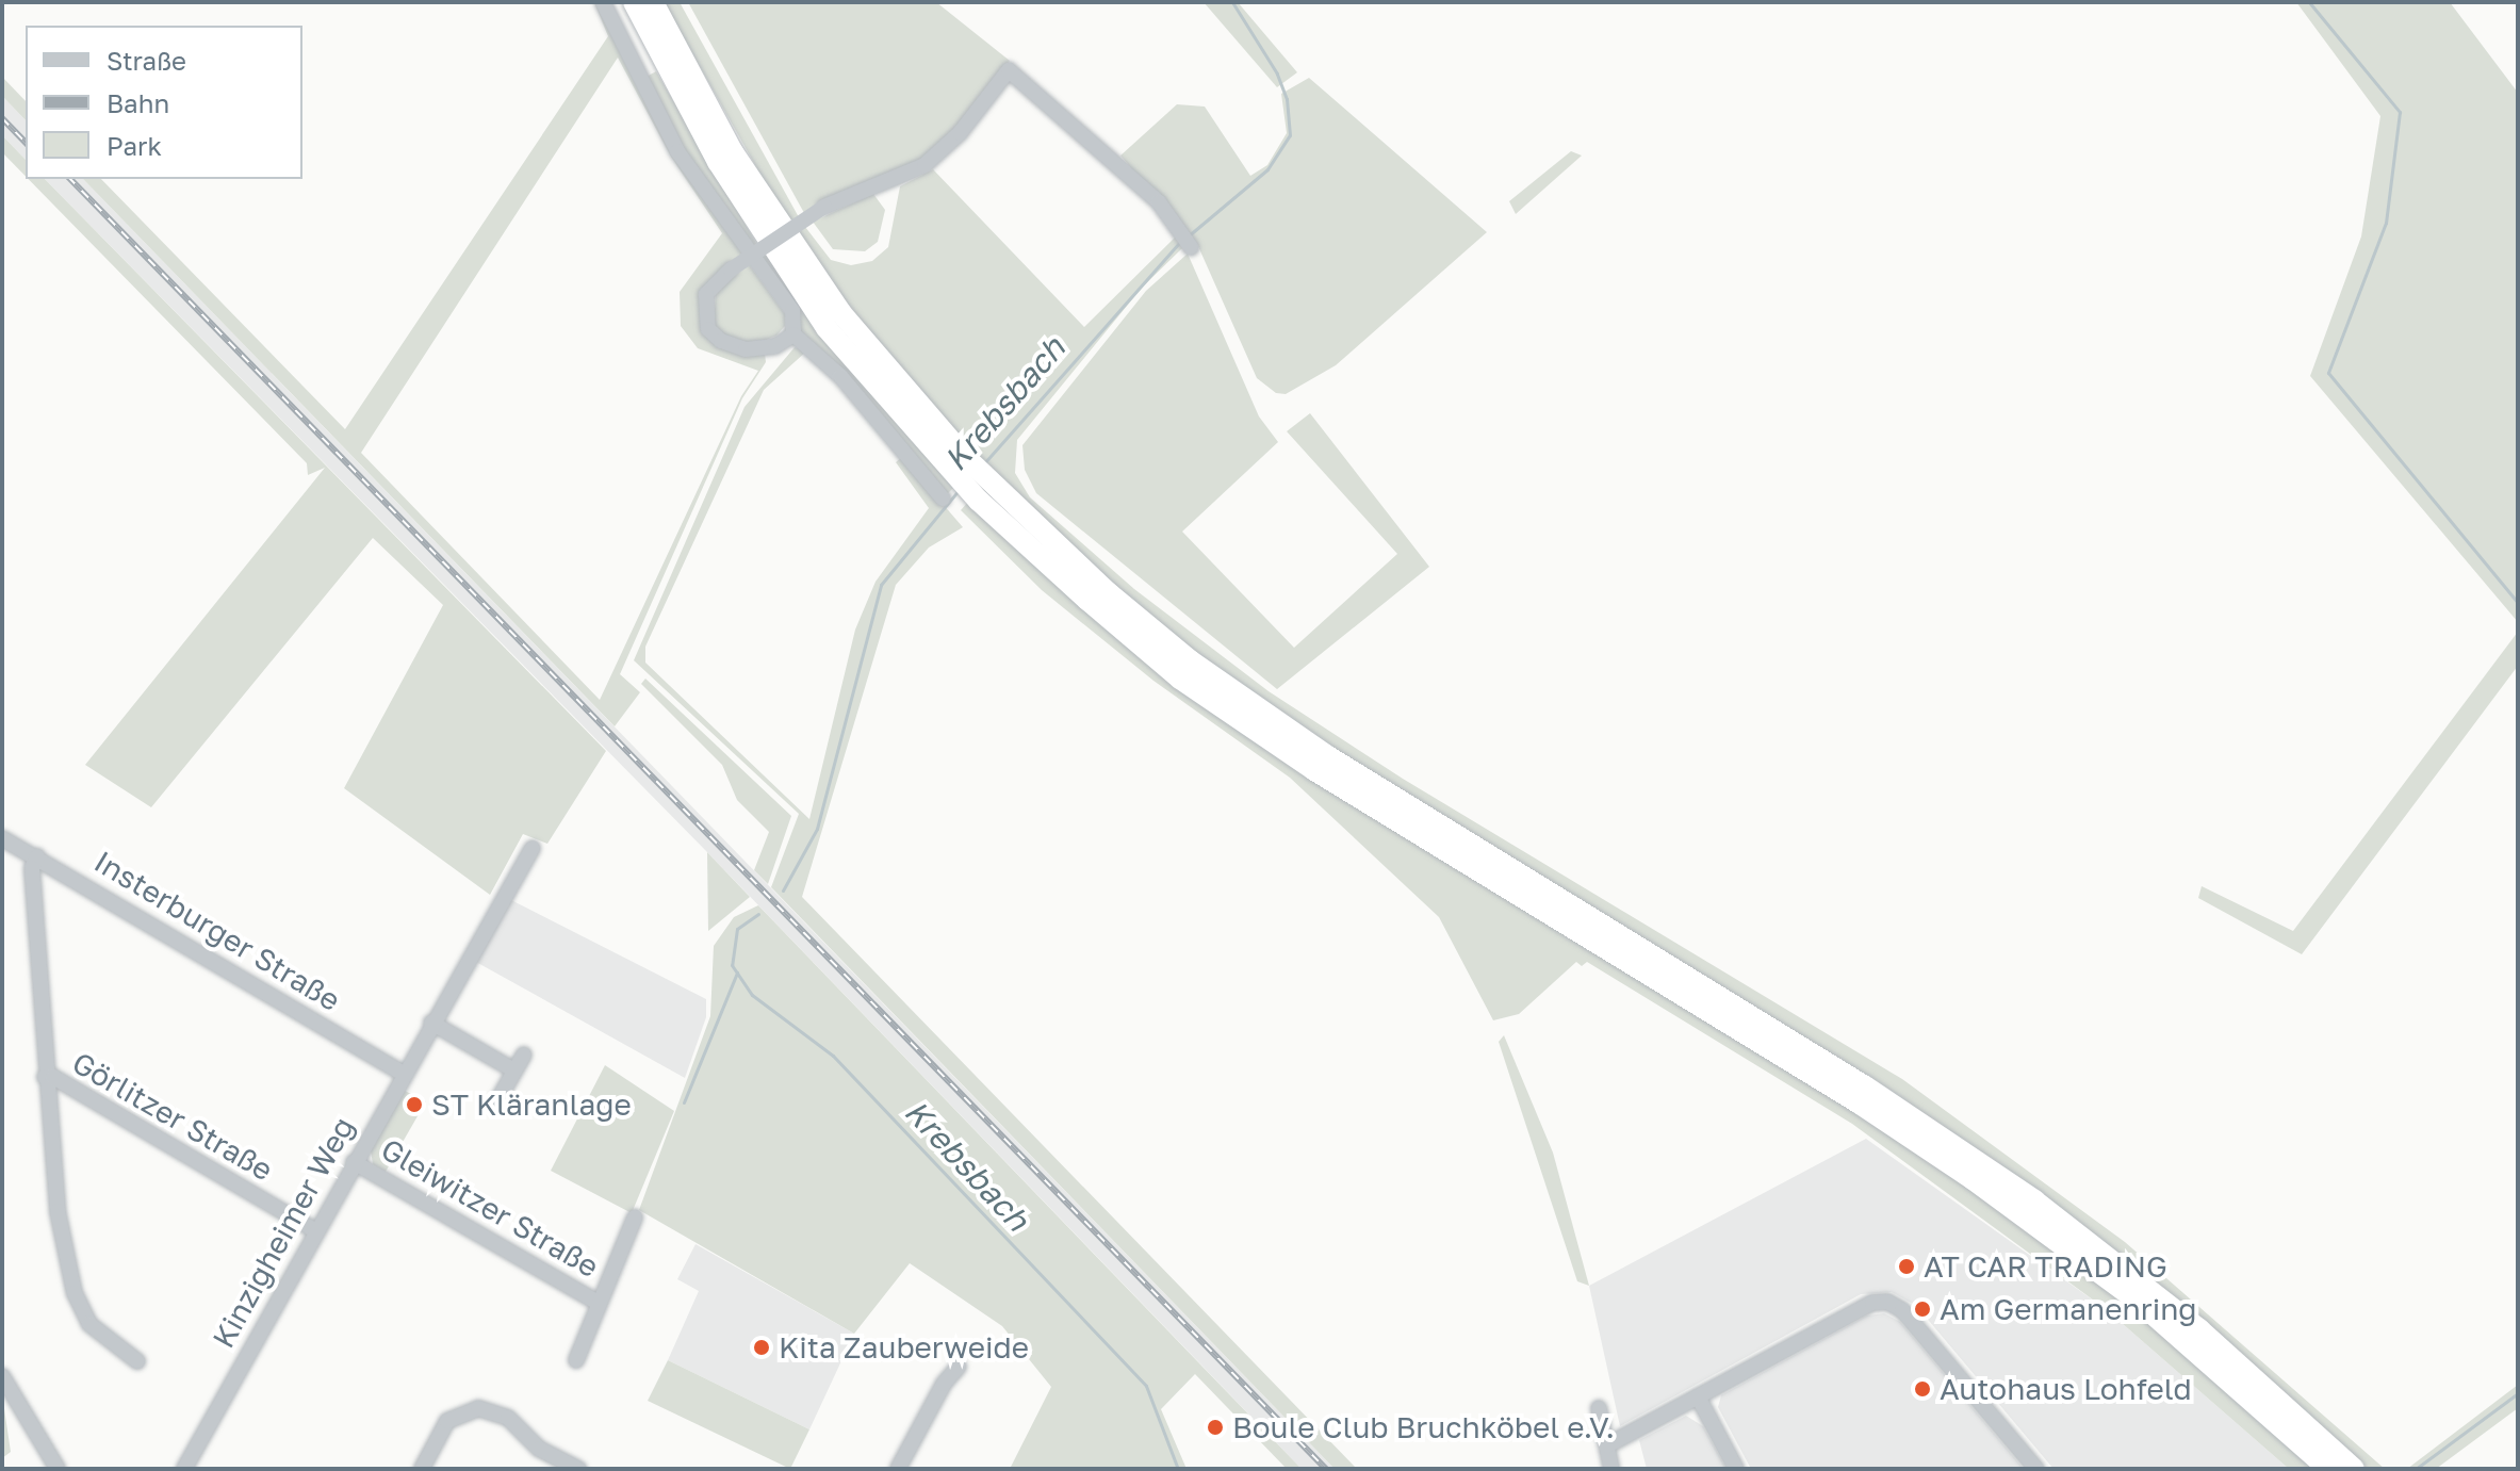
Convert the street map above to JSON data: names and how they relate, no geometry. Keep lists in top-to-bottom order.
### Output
{
  "streets": {
    "street": [
      "Insterburger Straße",
      "Görlitzer Straße",
      "Gleiwitzer Straße",
      "Kinzigheimer Weg"
    ]
  },
  "crossings": [
    ["Insterburger Straße", "Kinzigheimer Weg"],
    ["Görlitzer Straße", "Kinzigheimer Weg"],
    ["Gleiwitzer Straße", "Kinzigheimer Weg"]
  ],
  "water": ["Krebsbach"],
  "places": [
    "ST Kläranlage",
    "AT CAR TRADING",
    "Am Germanenring",
    "Kita Zauberweide",
    "Autohaus Lohfeld",
    "Boule Club Bruchköbel e.V."
  ],
  "legend": ["Straße", "Bahn", "Park"]
}
